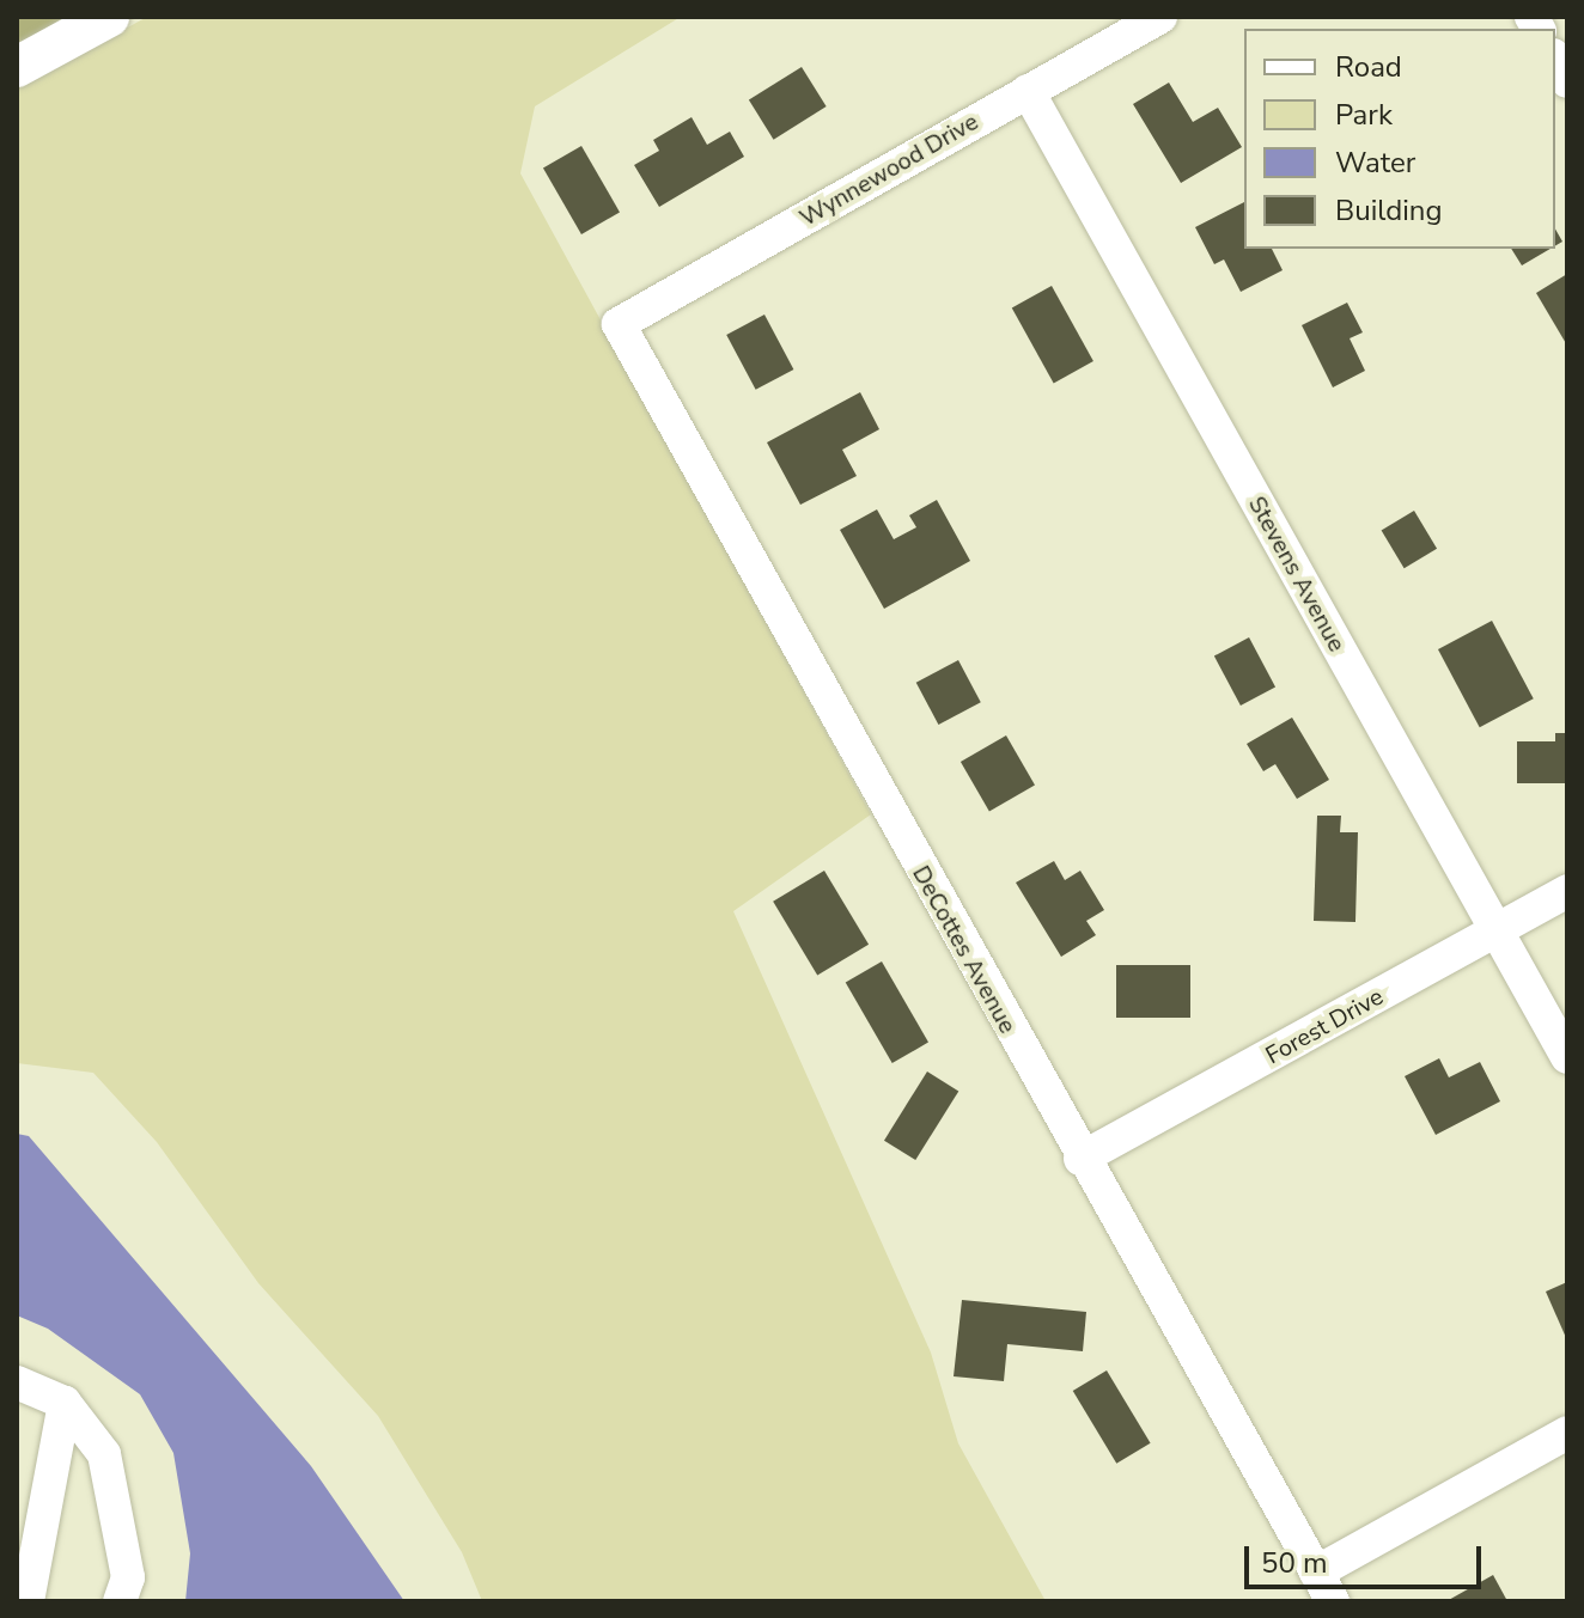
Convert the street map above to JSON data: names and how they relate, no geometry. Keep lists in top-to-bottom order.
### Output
{
  "streets": {
    "street": [
      "Wynnewood Drive",
      "Stevens Avenue",
      "DeCottes Avenue",
      "Forest Drive"
    ]
  },
  "crossings": [
    ["Wynnewood Drive", "Stevens Avenue"],
    ["Wynnewood Drive", "DeCottes Avenue"],
    ["Stevens Avenue", "Forest Drive"],
    ["DeCottes Avenue", "Forest Drive"]
  ],
  "legend": [
    "Road",
    "Park",
    "Water",
    "Building"
  ],
  "scale_bar": "50 m"
}
